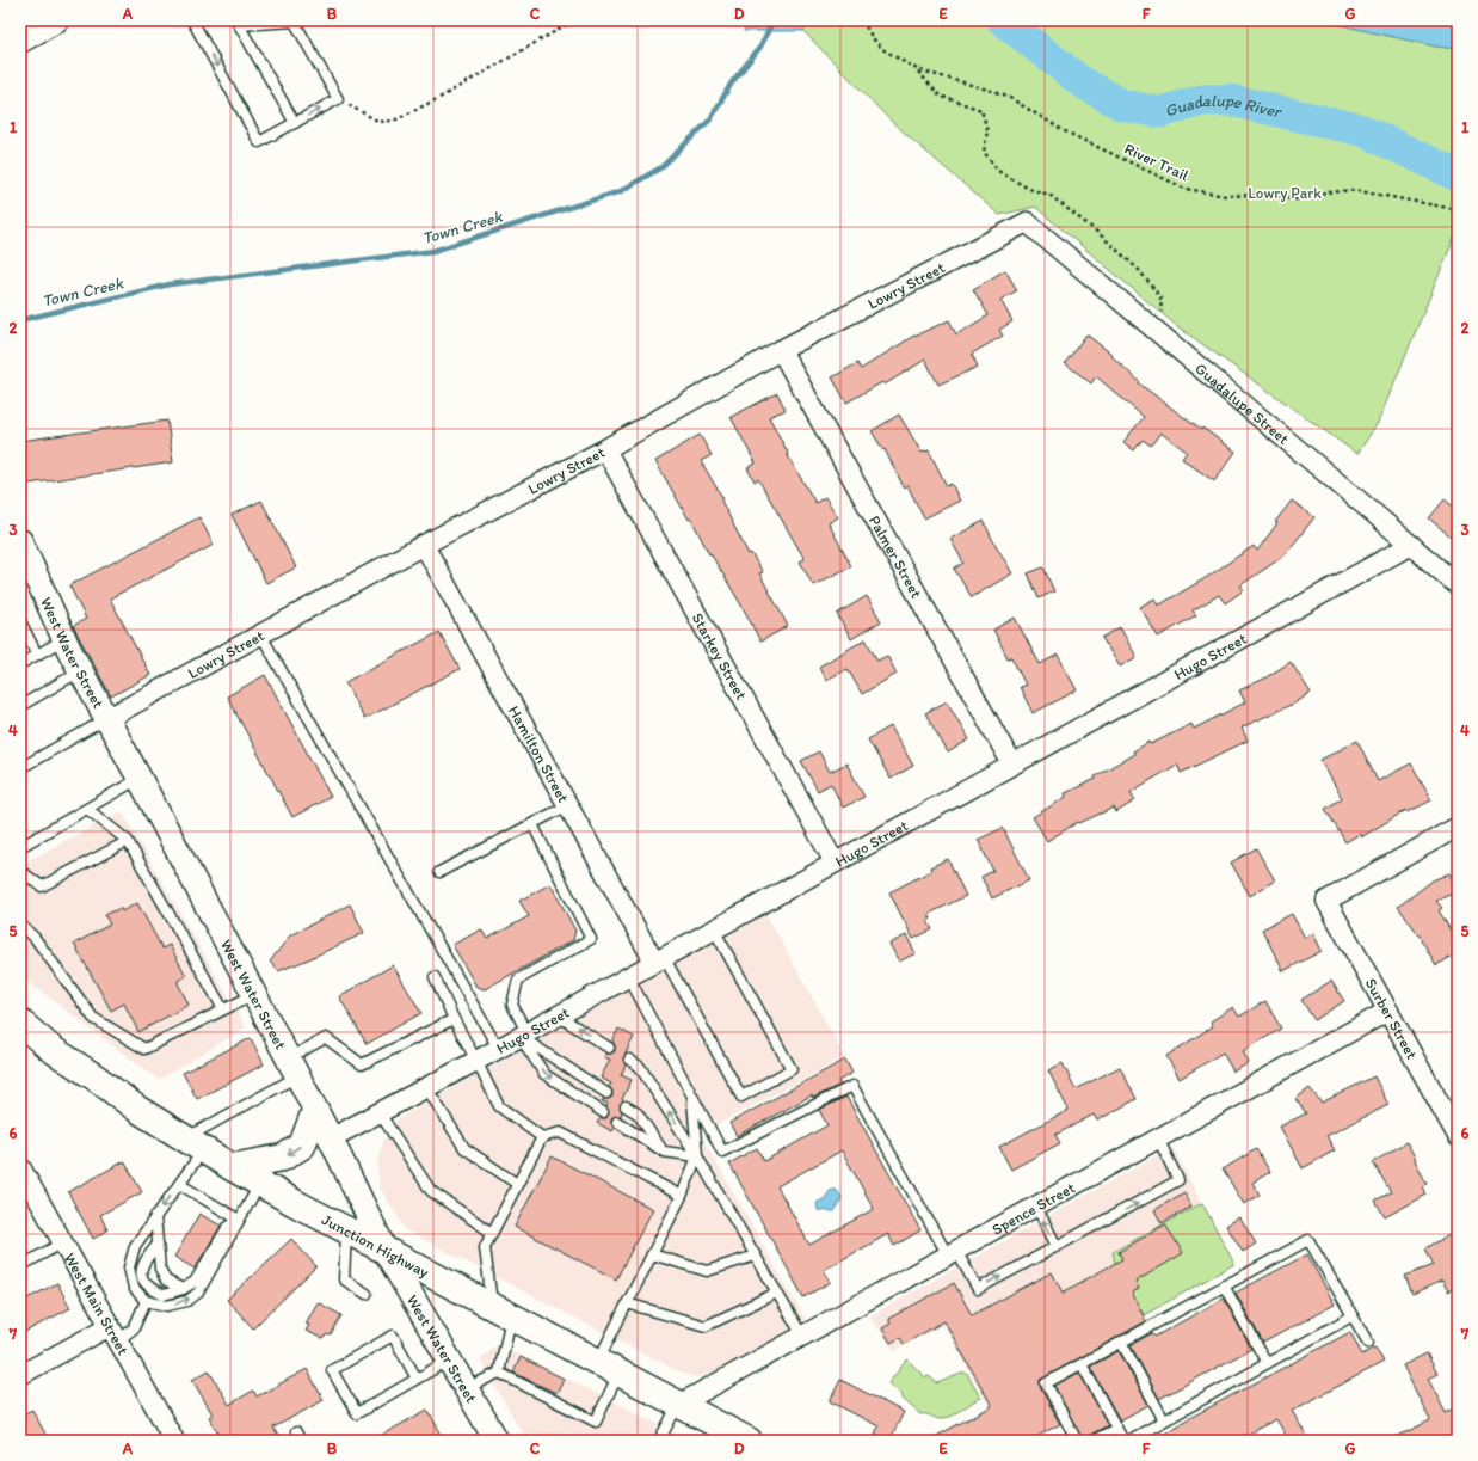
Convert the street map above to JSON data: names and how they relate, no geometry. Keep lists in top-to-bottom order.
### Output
{
  "streets": {
    "main road": ["Junction Highway"],
    "street": [
      "Lowry Street",
      "Guadalupe Street",
      "Palmer Street",
      "West Water Street",
      "Starkey Street",
      "Hugo Street",
      "Hamilton Street",
      "Surber Street",
      "Spence Street",
      "West Main Street"
    ],
    "path": ["River Trail"]
  },
  "crossings": [
    ["Lowry Street", "Guadalupe Street"],
    ["Lowry Street", "Palmer Street"],
    ["Lowry Street", "West Water Street"],
    ["Lowry Street", "Starkey Street"],
    ["Lowry Street", "Hamilton Street"],
    ["Guadalupe Street", "Hugo Street"],
    ["Palmer Street", "Hugo Street"],
    ["West Water Street", "Hugo Street"],
    ["West Water Street", "Junction Highway"],
    ["Starkey Street", "Hugo Street"],
    ["Hugo Street", "Hamilton Street"],
    ["Surber Street", "Spence Street"],
    ["Spence Street", "Junction Highway"]
  ],
  "water": ["Guadalupe River", "Town Creek"],
  "parks": ["Lowry Park"],
  "grid": {
    "columns": [
      "A",
      "B",
      "C",
      "D",
      "E",
      "F",
      "G"
    ],
    "rows": [
      "1",
      "2",
      "3",
      "4",
      "5",
      "6",
      "7"
    ]
  }
}
